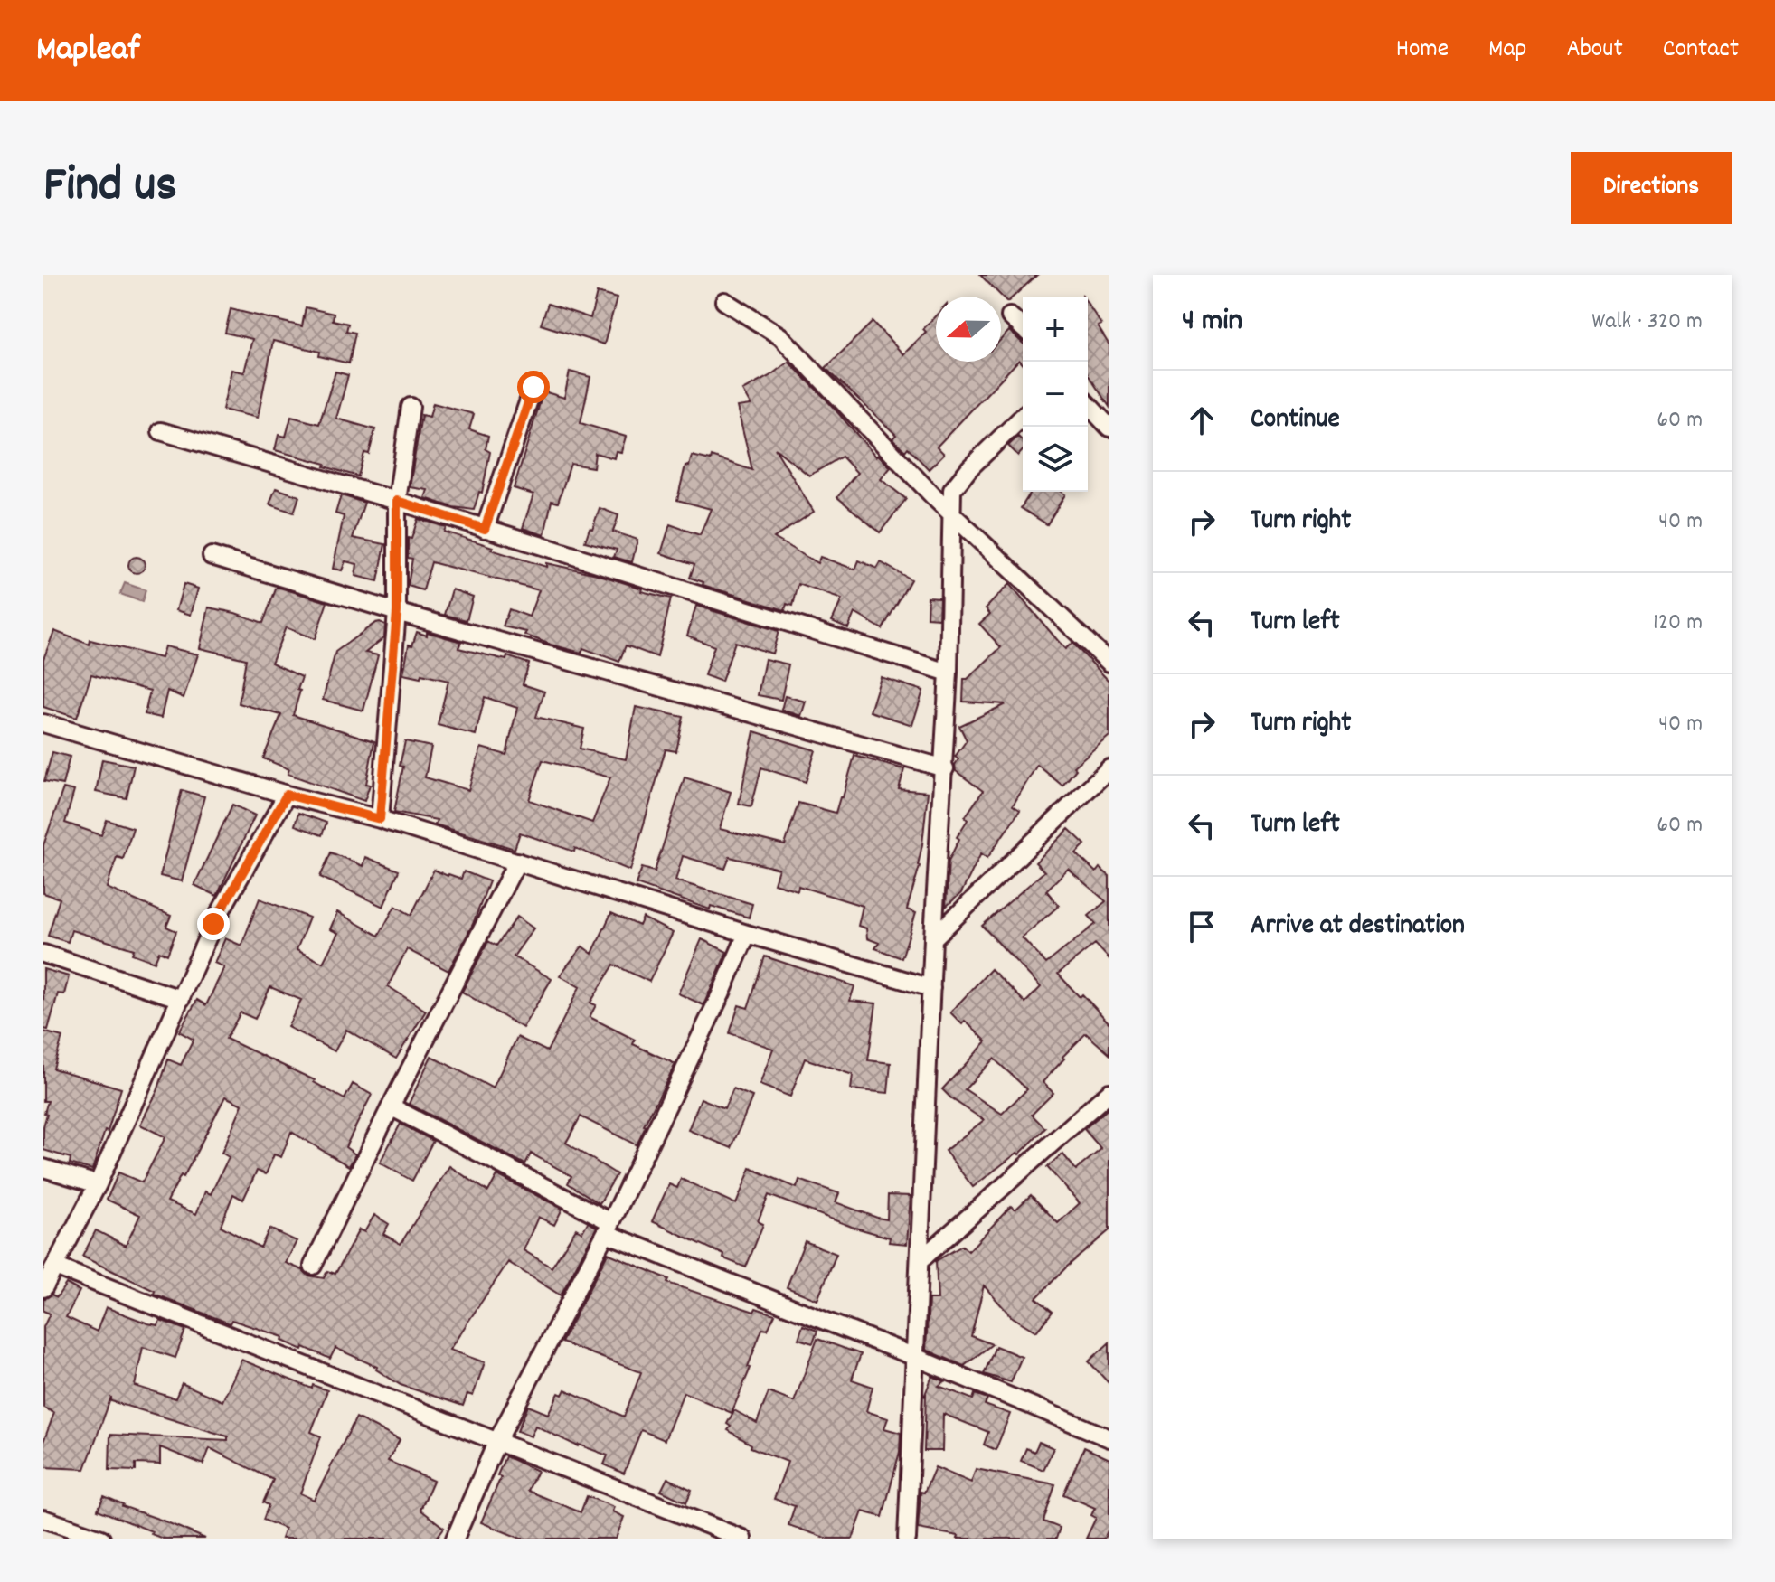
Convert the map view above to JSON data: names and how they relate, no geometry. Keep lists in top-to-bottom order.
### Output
{
  "north": "left",
  "page": {
    "header": "Mapleaf",
    "nav": [
      "Home",
      "Map",
      "About",
      "Contact"
    ],
    "title": "Find us",
    "buttons": "Directions",
    "heading": ["4 min", "Walk · 320 m"],
    "map_buttons": ["+", "−"],
    "list": [
      ["Continue", "60 m"],
      ["Turn right", "40 m"],
      ["Turn left", "120 m"],
      ["Turn right", "40 m"],
      ["Turn left", "60 m"],
      "Arrive at destination"
    ]
  }
}
